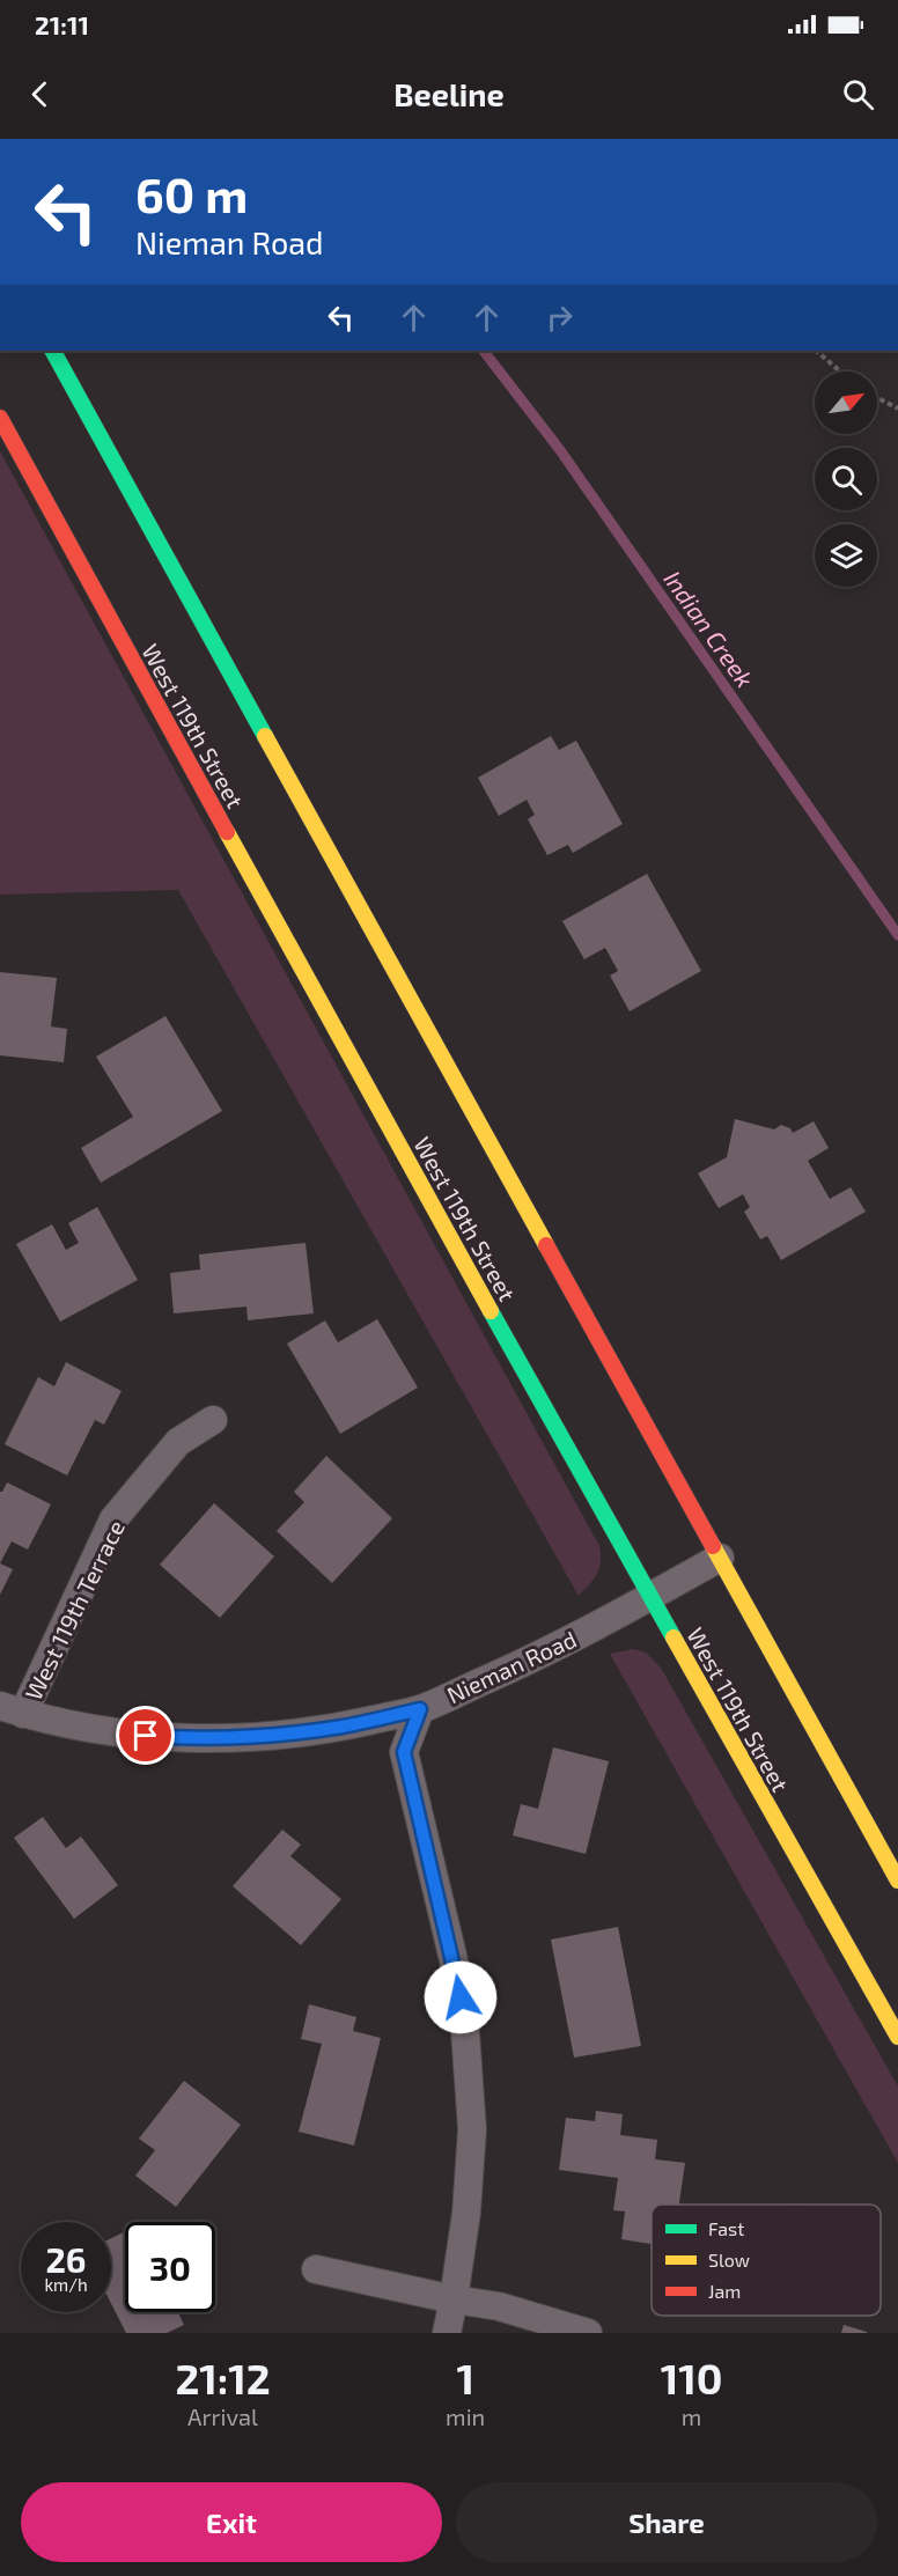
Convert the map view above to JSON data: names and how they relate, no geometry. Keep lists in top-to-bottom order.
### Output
{
  "streets": {
    "main road": ["West 119th Street"],
    "street": ["West 119th Terrace", "Nieman Road"]
  },
  "crossings": [
    ["West 119th Street", "Nieman Road"],
    ["West 119th Terrace", "Nieman Road"]
  ],
  "water": ["Indian Creek"],
  "legend": ["Fast", "Slow", "Jam"],
  "north": "top right",
  "page": {
    "status": "21:11",
    "header": "Beeline",
    "turn": ["60 m", "Nieman Road"],
    "speed": "26 km/h",
    "limit": "30",
    "eta": [
      "21:12",
      "Arrival",
      "1",
      "min",
      "110",
      "m"
    ],
    "buttons": ["Exit", "Share"]
  }
}
